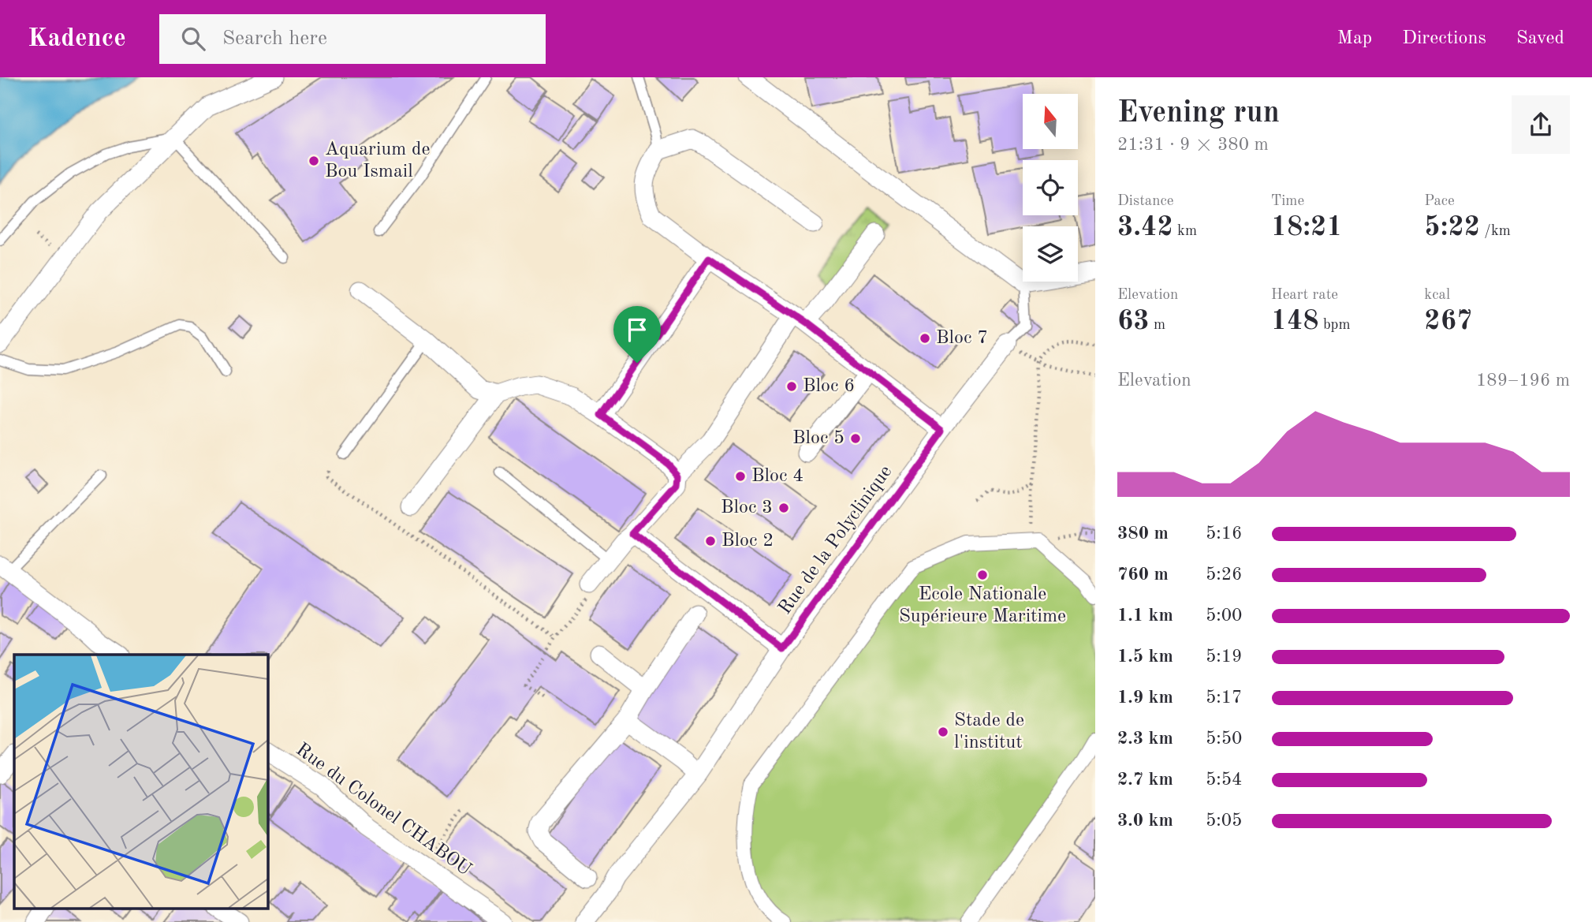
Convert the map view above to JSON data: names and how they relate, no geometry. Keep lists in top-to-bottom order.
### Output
{
  "streets": {
    "street": ["Rue de la Polyclinique", "Rue du Colonel CHABOU"]
  },
  "places": [
    "Aquarium de Bou Ismail",
    "Bloc 7",
    "Bloc 6",
    "Bloc 5",
    "Bloc 4",
    "Bloc 3",
    "Bloc 2",
    "Ecole Nationale Supérieure Maritime",
    "Stade de l'institut"
  ],
  "north": "top",
  "page": {
    "header": "Kadence",
    "search": "Search here",
    "nav": ["Map", "Directions", "Saved"],
    "heading": ["Evening run", "21:31 · 9 × 380 m"],
    "stats": [
      ["Distance", "3.42 km"],
      ["Time", "18:21"],
      ["Pace", "5:22 /km"],
      ["Elevation", "63 m"],
      ["Heart rate", "148 bpm"],
      ["kcal", "267"]
    ],
    "chart": ["Elevation", "189–196 m"],
    "list": [
      {
        "name": "380 m",
        "note": "5:16"
      },
      {
        "name": "760 m",
        "note": "5:26"
      },
      {
        "name": "1.1 km",
        "note": "5:00"
      },
      {
        "name": "1.5 km",
        "note": "5:19"
      },
      {
        "name": "1.9 km",
        "note": "5:17"
      },
      {
        "name": "2.3 km",
        "note": "5:50"
      },
      {
        "name": "2.7 km",
        "note": "5:54"
      },
      {
        "name": "3.0 km",
        "note": "5:05"
      }
    ]
  }
}
